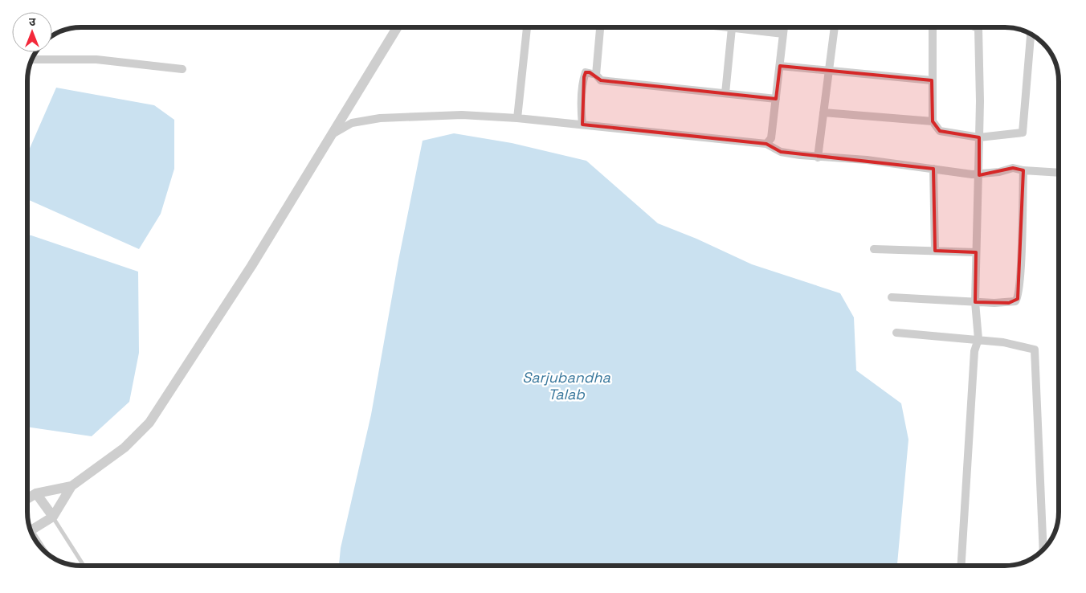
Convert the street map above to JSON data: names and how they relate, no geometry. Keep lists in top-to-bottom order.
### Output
{
  "water": ["Sarjubandha Talab"],
  "north": "top"
}
